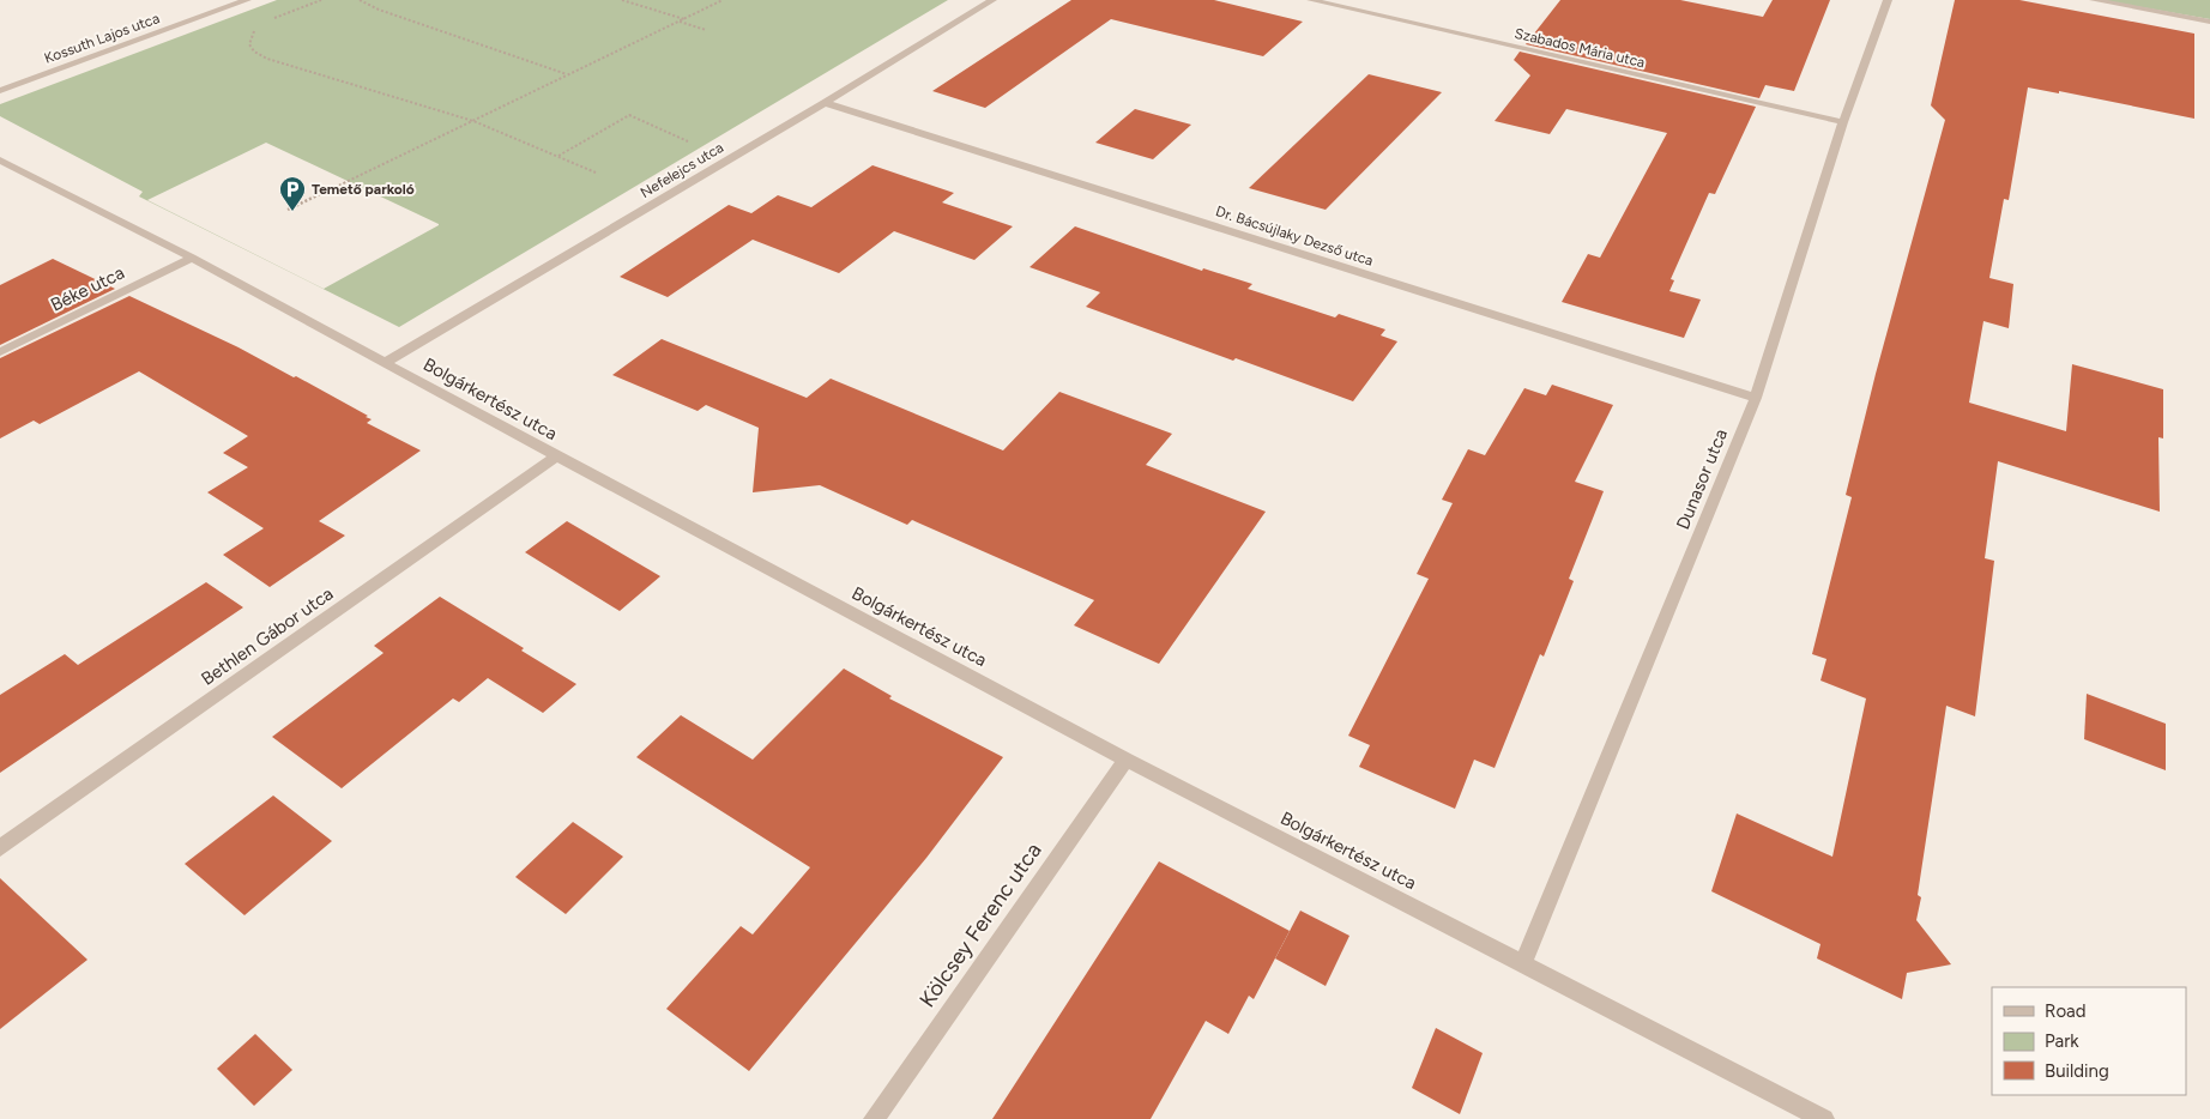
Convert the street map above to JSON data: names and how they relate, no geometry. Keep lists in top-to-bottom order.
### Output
{
  "streets": {
    "street": [
      "Kossuth Lajos utca",
      "Szabados Mária utca",
      "Nefelejcs utca",
      "Dr. Bácsújlaky Dezső utca",
      "Béke utca",
      "Bolgárkertész utca",
      "Dunasor utca",
      "Bethlen Gábor utca",
      "Kölcsey Ferenc utca"
    ]
  },
  "crossings": [
    ["Szabados Mária utca", "Dunasor utca"],
    ["Nefelejcs utca", "Dr. Bácsújlaky Dezső utca"],
    ["Nefelejcs utca", "Bolgárkertész utca"],
    ["Dr. Bácsújlaky Dezső utca", "Dunasor utca"],
    ["Béke utca", "Bolgárkertész utca"],
    ["Bolgárkertész utca", "Dunasor utca"],
    ["Bolgárkertész utca", "Bethlen Gábor utca"],
    ["Bolgárkertész utca", "Kölcsey Ferenc utca"]
  ],
  "places": {
    "parking": ["Temető parkoló"]
  },
  "legend": ["Road", "Park", "Building"]
}
